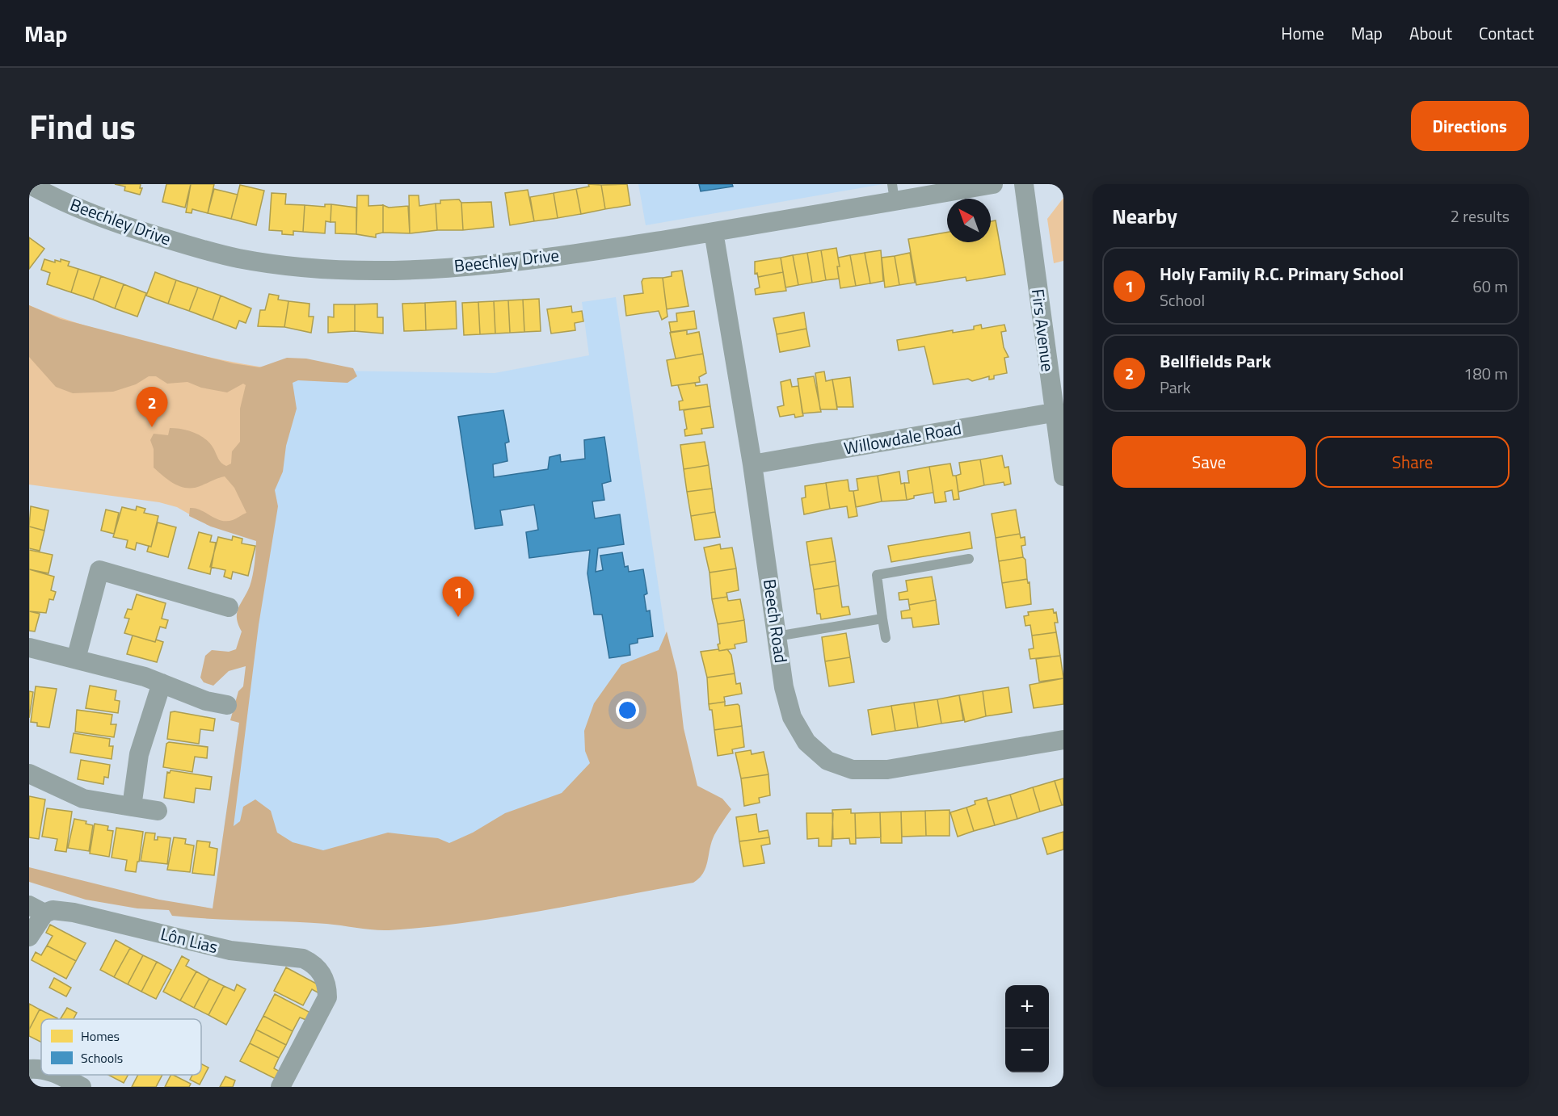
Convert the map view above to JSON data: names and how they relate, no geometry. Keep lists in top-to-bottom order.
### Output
{
  "streets": {
    "street": [
      "Beechley Drive",
      "Firs Avenue",
      "Willowdale Road",
      "Beech Road",
      "Lôn Lias"
    ]
  },
  "crossings": [
    ["Beechley Drive", "Beech Road"],
    ["Firs Avenue", "Willowdale Road"],
    ["Willowdale Road", "Beech Road"]
  ],
  "legend": ["Homes", "Schools"],
  "north": "top left",
  "page": {
    "header": "Map",
    "nav": [
      "Home",
      "Map",
      "About",
      "Contact"
    ],
    "title": "Find us",
    "buttons": [
      "Directions",
      ["Save", "Share"]
    ],
    "heading": ["Nearby", "2 results"],
    "list": [
      {
        "mark": "1",
        "name": "Holy Family R.C. Primary School",
        "note": "School",
        "value": "60 m"
      },
      {
        "mark": "2",
        "name": "Bellfields Park",
        "note": "Park",
        "value": "180 m"
      }
    ],
    "pins": ["2", "1"],
    "map_buttons": ["+", "−"]
  }
}
